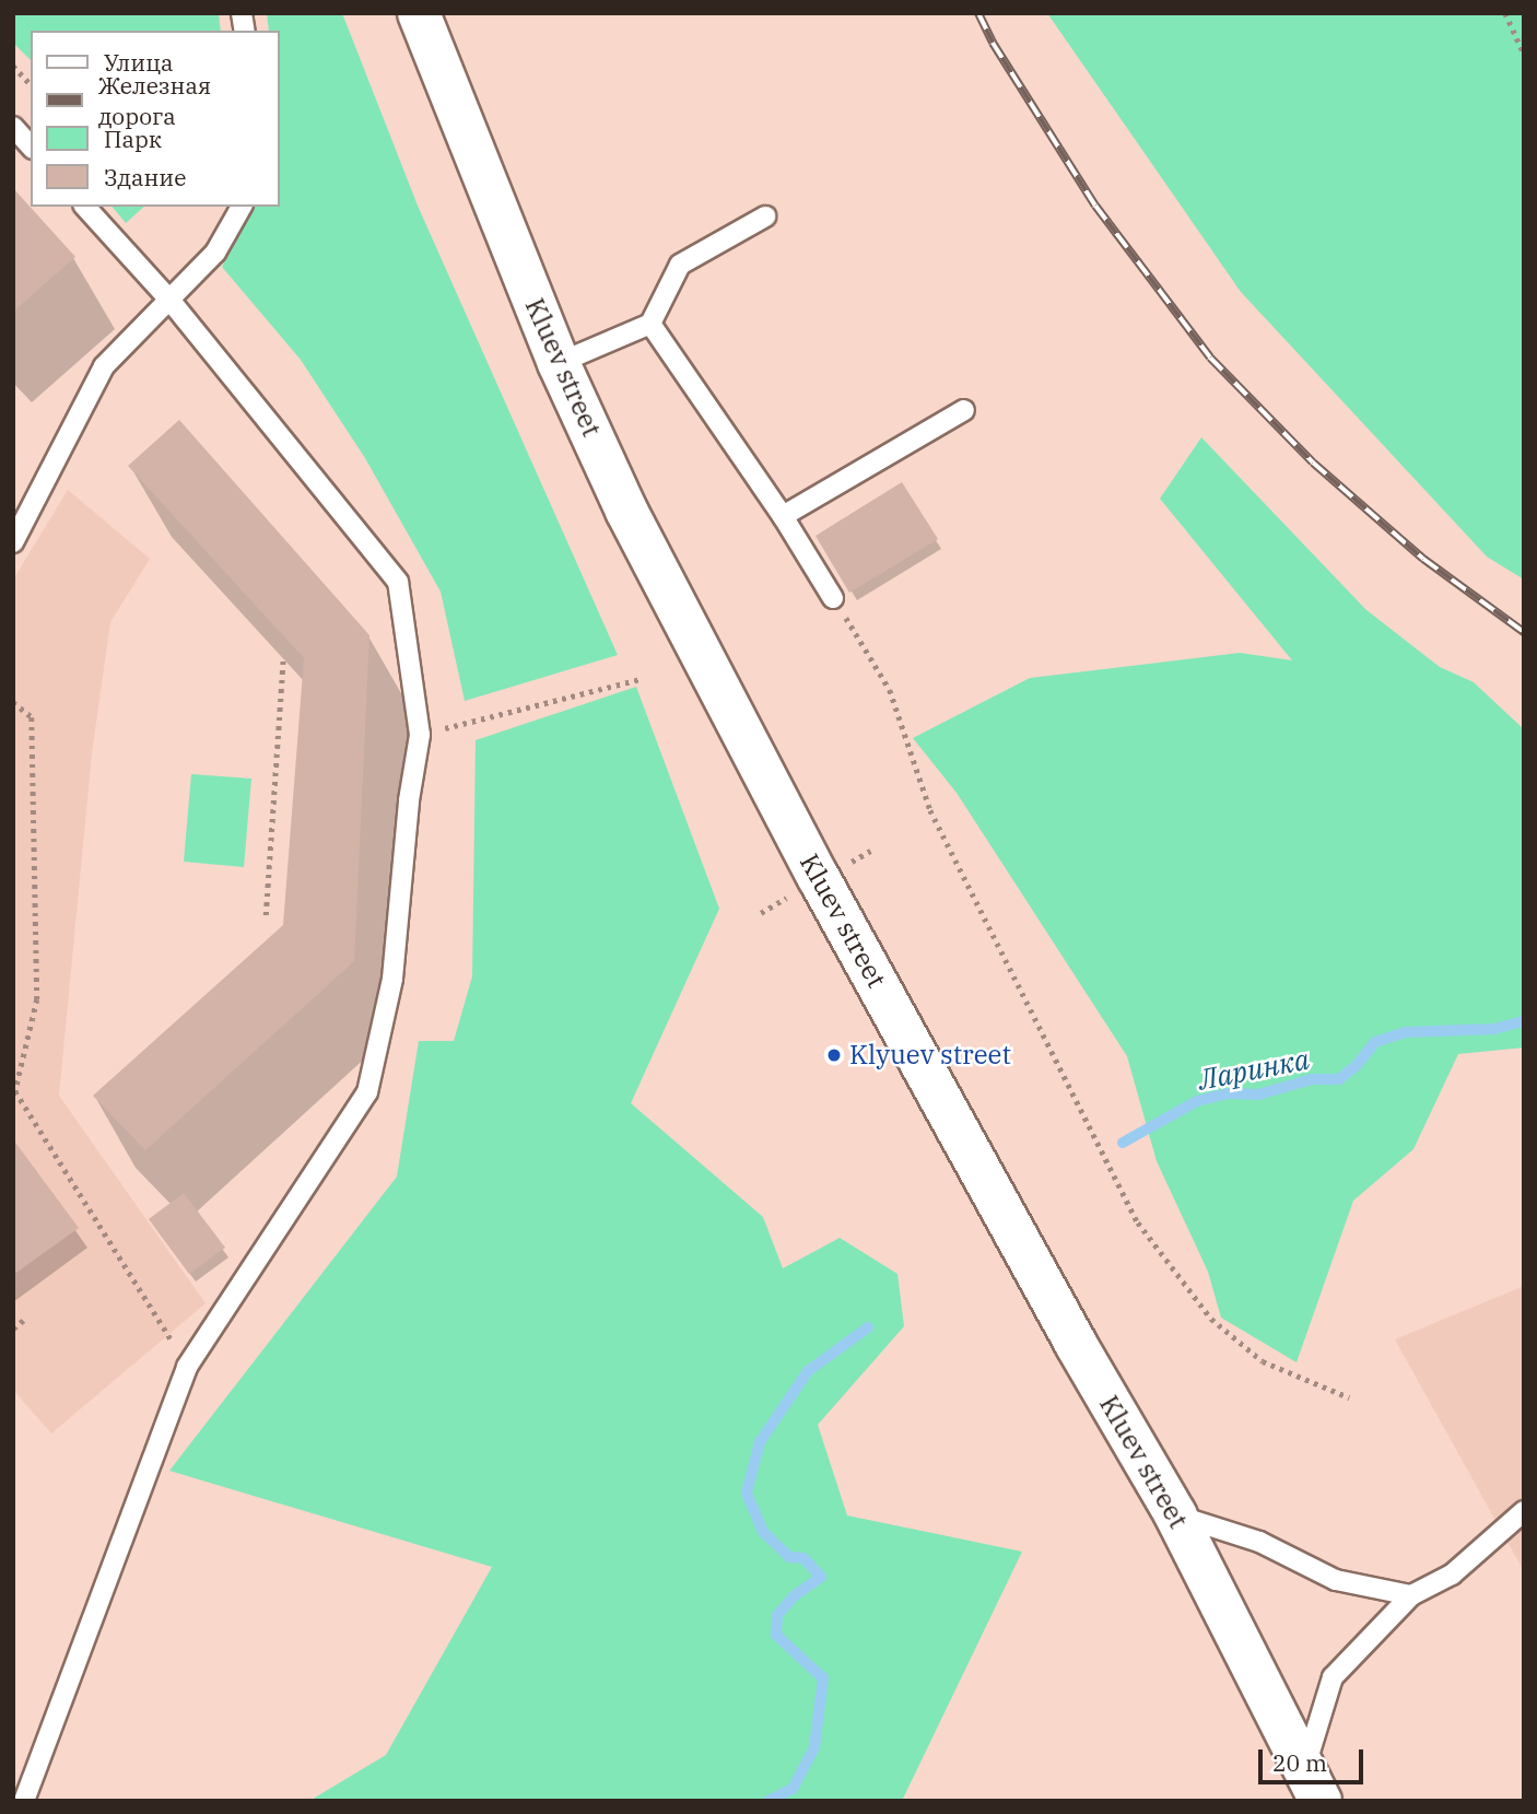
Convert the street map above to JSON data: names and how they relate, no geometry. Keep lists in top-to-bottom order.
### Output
{
  "streets": {
    "main road": ["Kluev street"]
  },
  "water": ["Ларинка"],
  "places": ["Klyuev street"],
  "legend": [
    "Улица",
    "Железная дорога",
    "Парк",
    "Здание"
  ],
  "scale_bar": "20 m"
}
